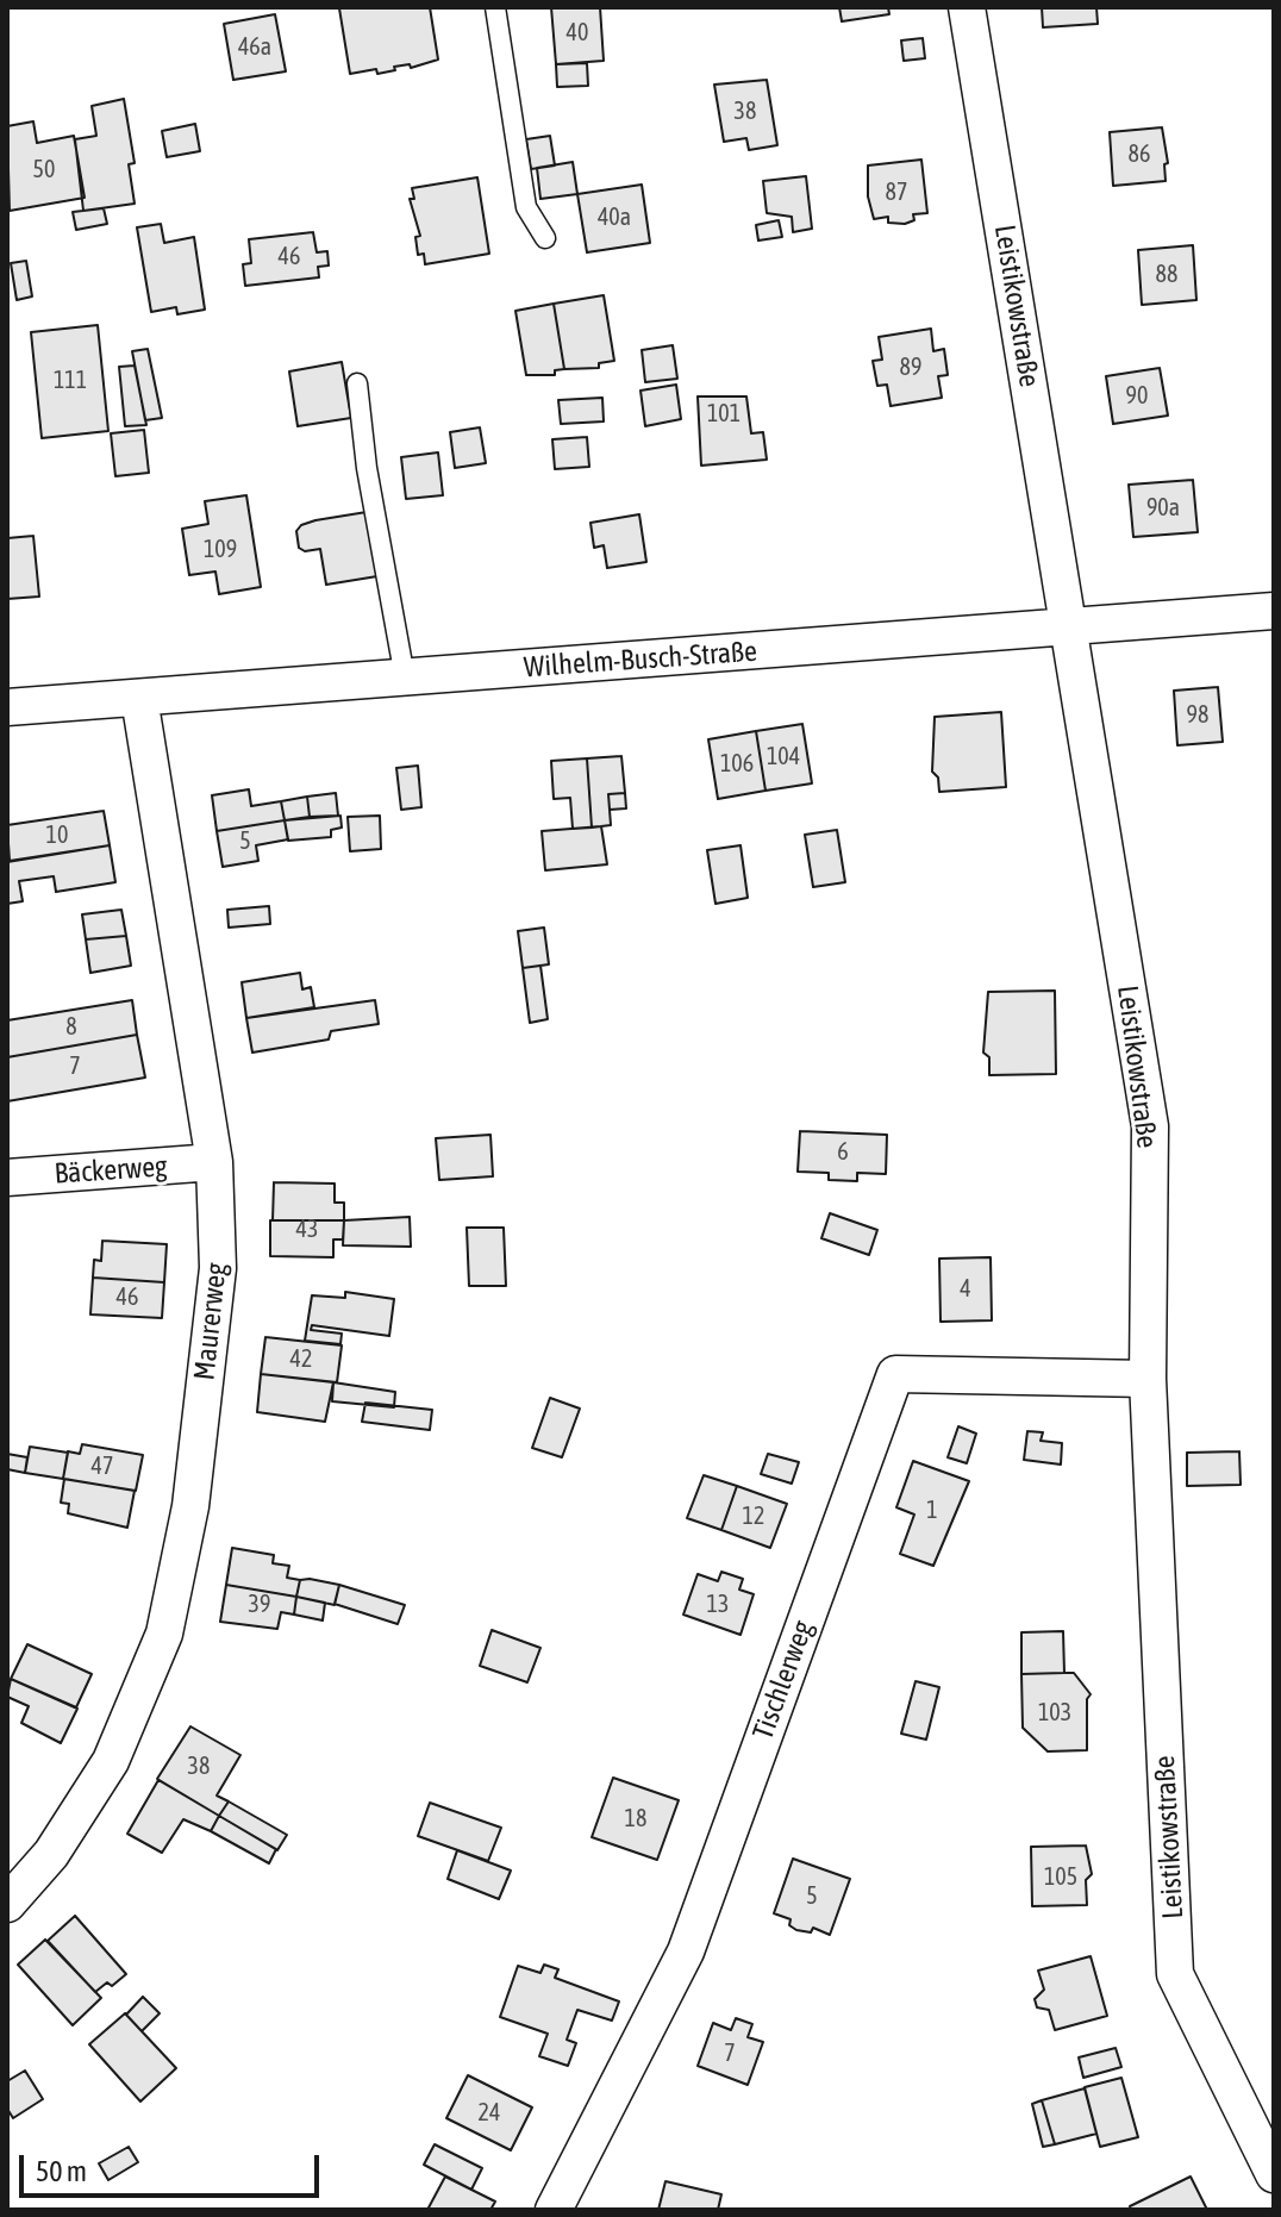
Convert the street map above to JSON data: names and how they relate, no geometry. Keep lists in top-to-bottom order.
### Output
{
  "streets": {
    "street": [
      "Leistikowstraße",
      "Wilhelm-Busch-Straße",
      "Bäckerweg",
      "Maurerweg",
      "Tischlerweg"
    ]
  },
  "crossings": [
    ["Leistikowstraße", "Wilhelm-Busch-Straße"],
    ["Leistikowstraße", "Tischlerweg"],
    ["Wilhelm-Busch-Straße", "Maurerweg"],
    ["Bäckerweg", "Maurerweg"]
  ],
  "house_numbers": [
    "40",
    "46a",
    "38",
    "86",
    "50",
    "87",
    "40a",
    "46",
    "88",
    "89",
    "111",
    "90",
    "101",
    "90a",
    "109",
    "98",
    "104",
    "106",
    "10",
    "5",
    "8",
    "7",
    "6",
    "43",
    "4",
    "46",
    "42",
    "47",
    "1",
    "12",
    "39",
    "13",
    "103",
    "38",
    "18",
    "105",
    "5",
    "7",
    "24"
  ],
  "scale_bar": "50 m"
}
